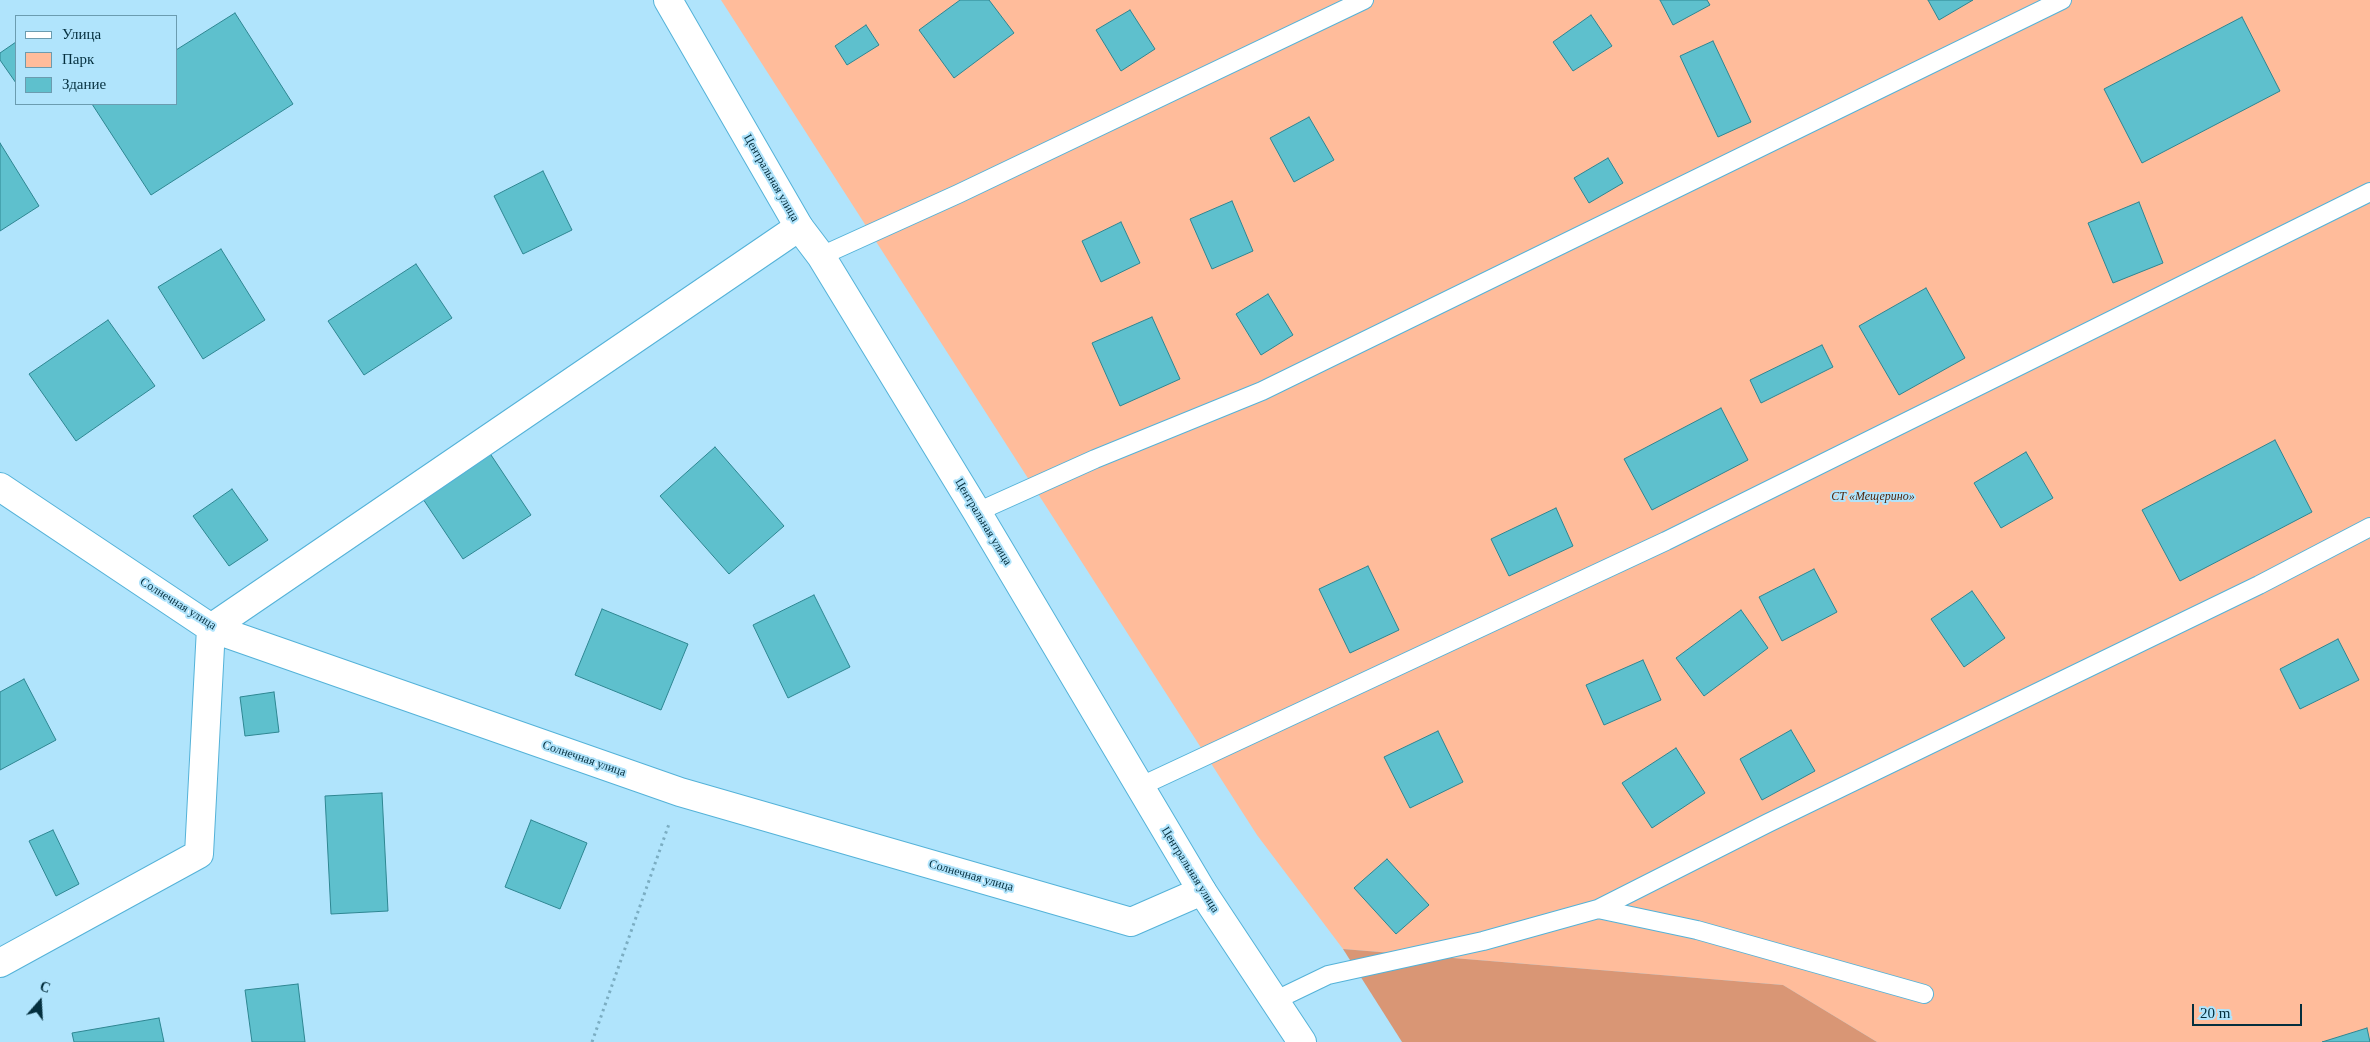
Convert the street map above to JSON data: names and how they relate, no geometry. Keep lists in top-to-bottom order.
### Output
{
  "streets": {
    "street": ["Центральная улица", "Солнечная улица"]
  },
  "crossings": [
    ["Центральная улица", "Солнечная улица"]
  ],
  "parks": ["СТ «Мещерино»"],
  "legend": ["Улица", "Парк", "Здание"],
  "scale_bar": "20 m",
  "north": "top"
}
